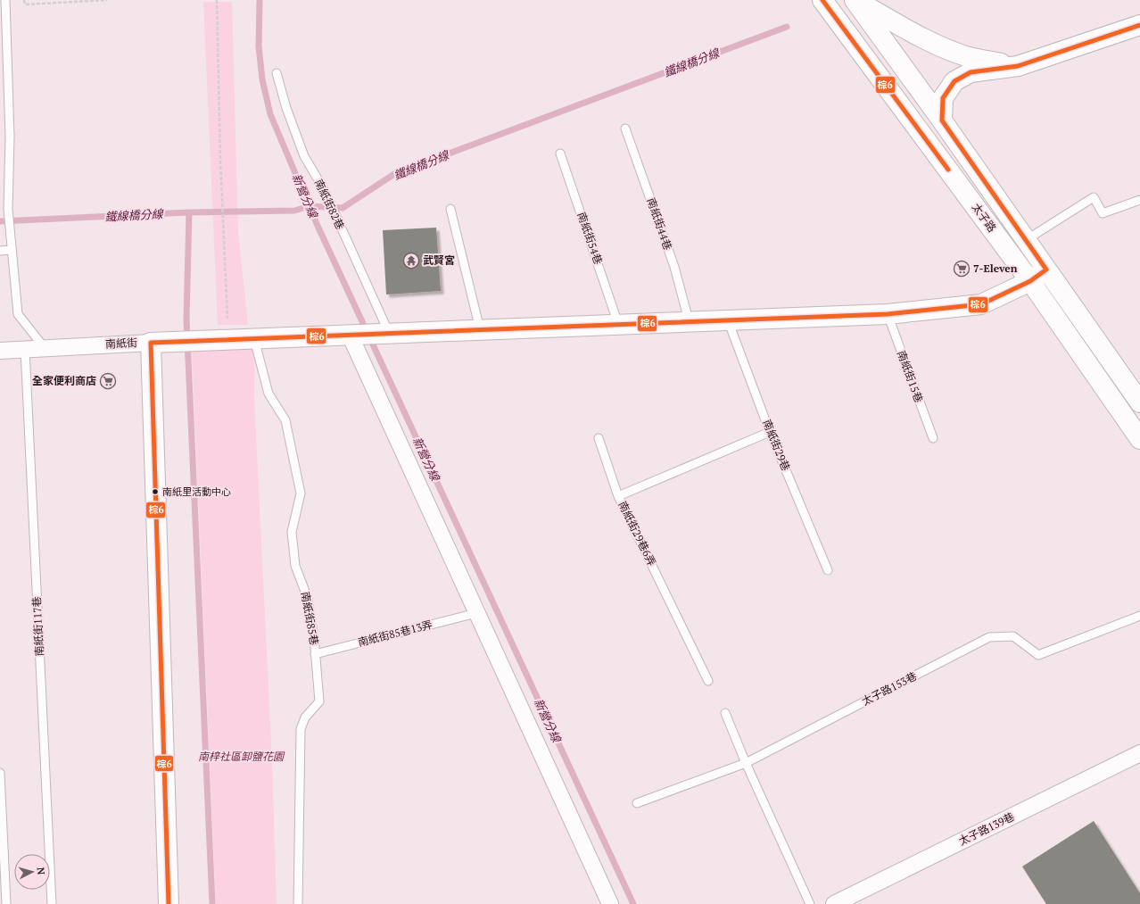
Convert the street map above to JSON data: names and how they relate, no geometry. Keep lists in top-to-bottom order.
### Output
{
  "streets": {
    "street": ["太子路", "南紙街", "太子路139巷"],
    "lane": [
      "南紙街82巷",
      "南紙街44巷",
      "南紙街54巷",
      "南紙街15巷",
      "南紙街29巷",
      "南紙街29巷6弄",
      "南紙街85巷",
      "南紙街117巷",
      "南紙街85巷13弄",
      "太子路153巷"
    ]
  },
  "crossings": [
    ["南紙街82巷", "南紙街"],
    ["太子路", "南紙街"],
    ["南紙街44巷", "南紙街"],
    ["南紙街54巷", "南紙街"],
    ["南紙街", "南紙街15巷"],
    ["南紙街", "南紙街29巷"],
    ["南紙街", "南紙街85巷"],
    ["南紙街", "南紙街117巷"],
    ["南紙街29巷", "南紙街29巷6弄"],
    ["南紙街85巷", "南紙街85巷13弄"]
  ],
  "water": ["鐵線橋分線", "新營分線"],
  "parks": ["南梓社區卸鹽花園"],
  "places": {
    "temple": ["武賢宮"],
    "supermarket": ["7-Eleven", "全家便利商店"],
    "other": ["南紙里活動中心"]
  },
  "lines": ["transit line 棕6"],
  "north": "right"
}
